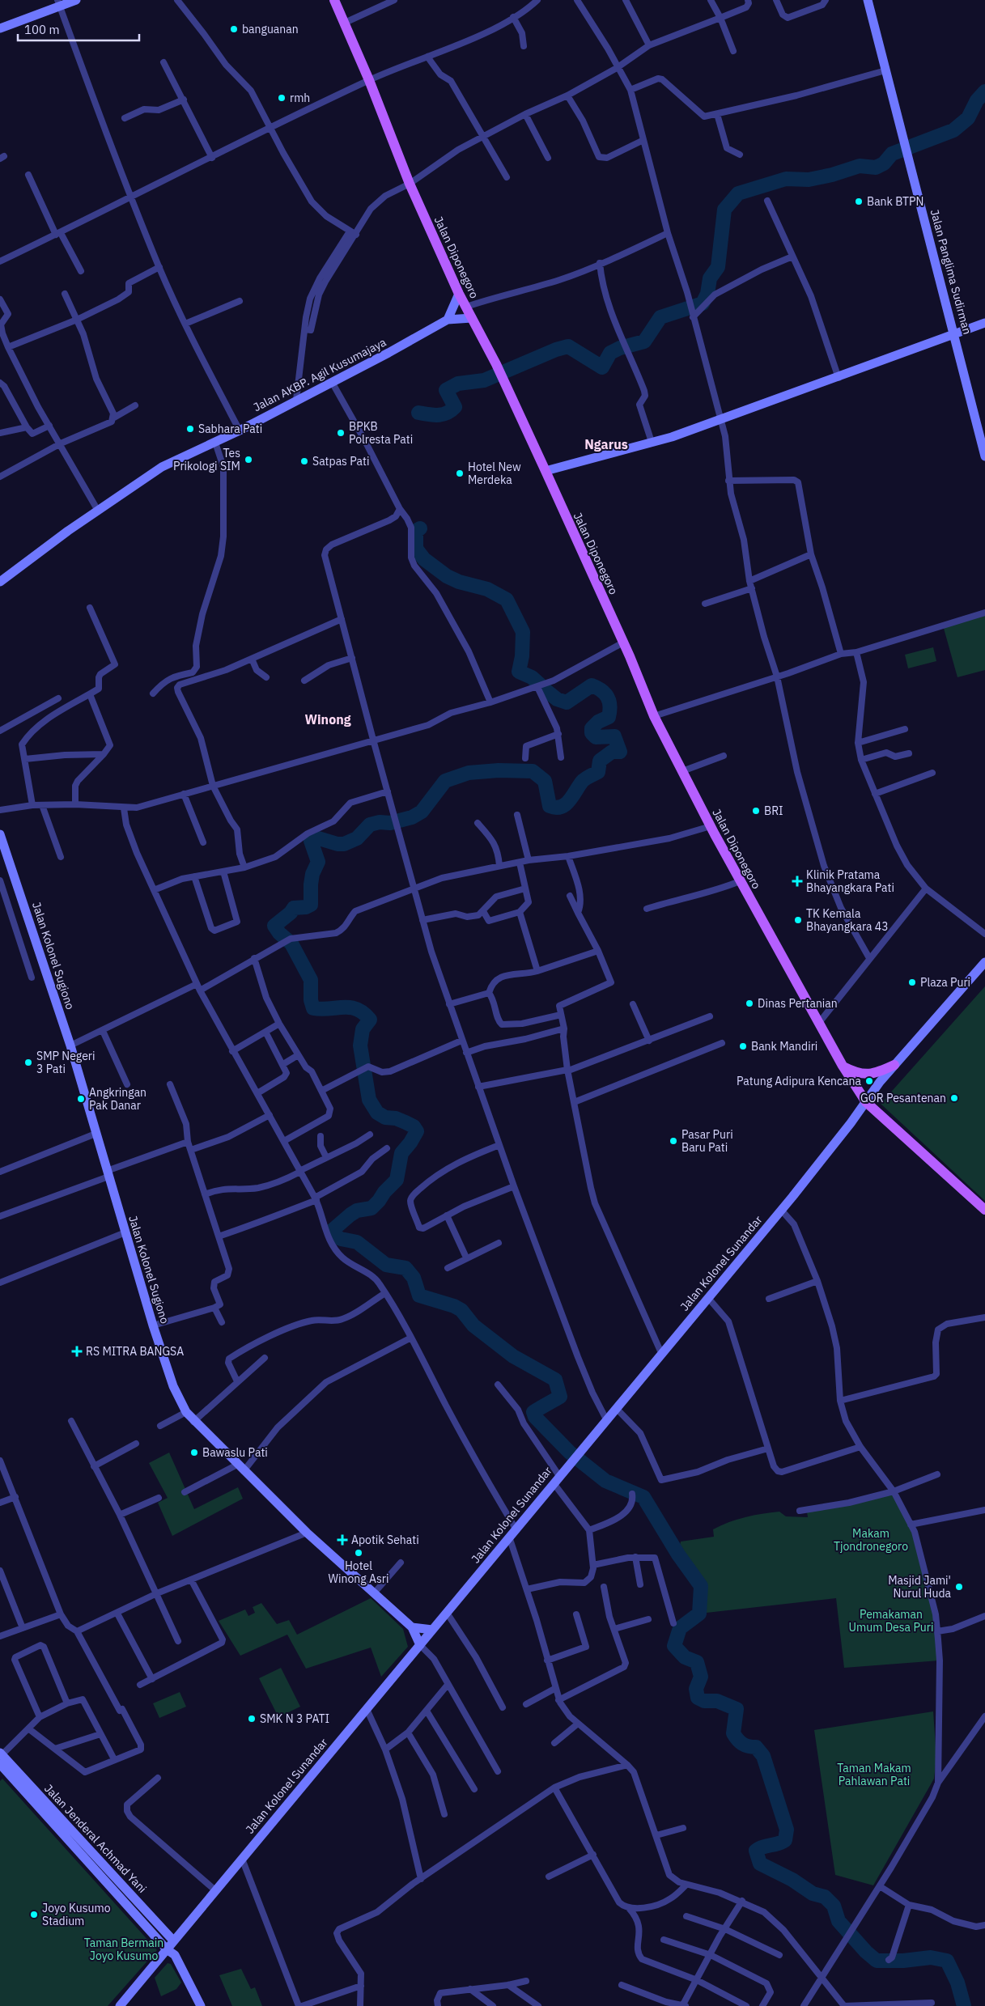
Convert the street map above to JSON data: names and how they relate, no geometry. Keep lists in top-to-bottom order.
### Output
{
  "streets": {
    "main road": [
      "Jalan Diponegoro",
      "Jalan Panglima Sudirman",
      "Jalan AKBP. Agil Kusumajaya",
      "Jalan Kolonel Sugiono",
      "Jalan Kolonel Sunandar",
      "Jalan Jenderal Achmad Yani"
    ]
  },
  "crossings": [
    ["Jalan Diponegoro", "Jalan AKBP. Agil Kusumajaya"],
    ["Jalan Diponegoro", "Jalan Kolonel Sunandar"],
    ["Jalan Kolonel Sugiono", "Jalan Kolonel Sunandar"],
    ["Jalan Kolonel Sunandar", "Jalan Jenderal Achmad Yani"]
  ],
  "districts": ["Ngarus", "Winong"],
  "parks": [
    "Makam Tjondronegoro",
    "Pemakaman Umum Desa Puri",
    "Taman Makam Pahlawan Pati",
    "Taman Bermain Joyo Kusumo"
  ],
  "places": {
    "other": [
      "banguanan",
      "rmh",
      "Bank BTPN",
      "Sabhara Pati",
      "BPKB Polresta Pati",
      "Tes Prikologi SIM",
      "Satpas Pati",
      "Hotel New Merdeka",
      "BRI",
      "TK Kemala Bhayangkara 43",
      "Plaza Puri",
      "Dinas Pertanian",
      "Bank Mandiri",
      "SMP Negeri 3 Pati",
      "Patung Adipura Kencana",
      "GOR Pesantenan",
      "Angkringan Pak Danar",
      "Pasar Puri Baru Pati",
      "Bawaslu Pati",
      "Hotel Winong Asri",
      "Masjid Jami' Nurul Huda",
      "SMK N 3 PATI",
      "Joyo Kusumo Stadium"
    ],
    "health": ["Klinik Pratama Bhayangkara Pati", "RS MITRA BANGSA", "Apotik Sehati"]
  },
  "scale_bar": "100 m"
}
